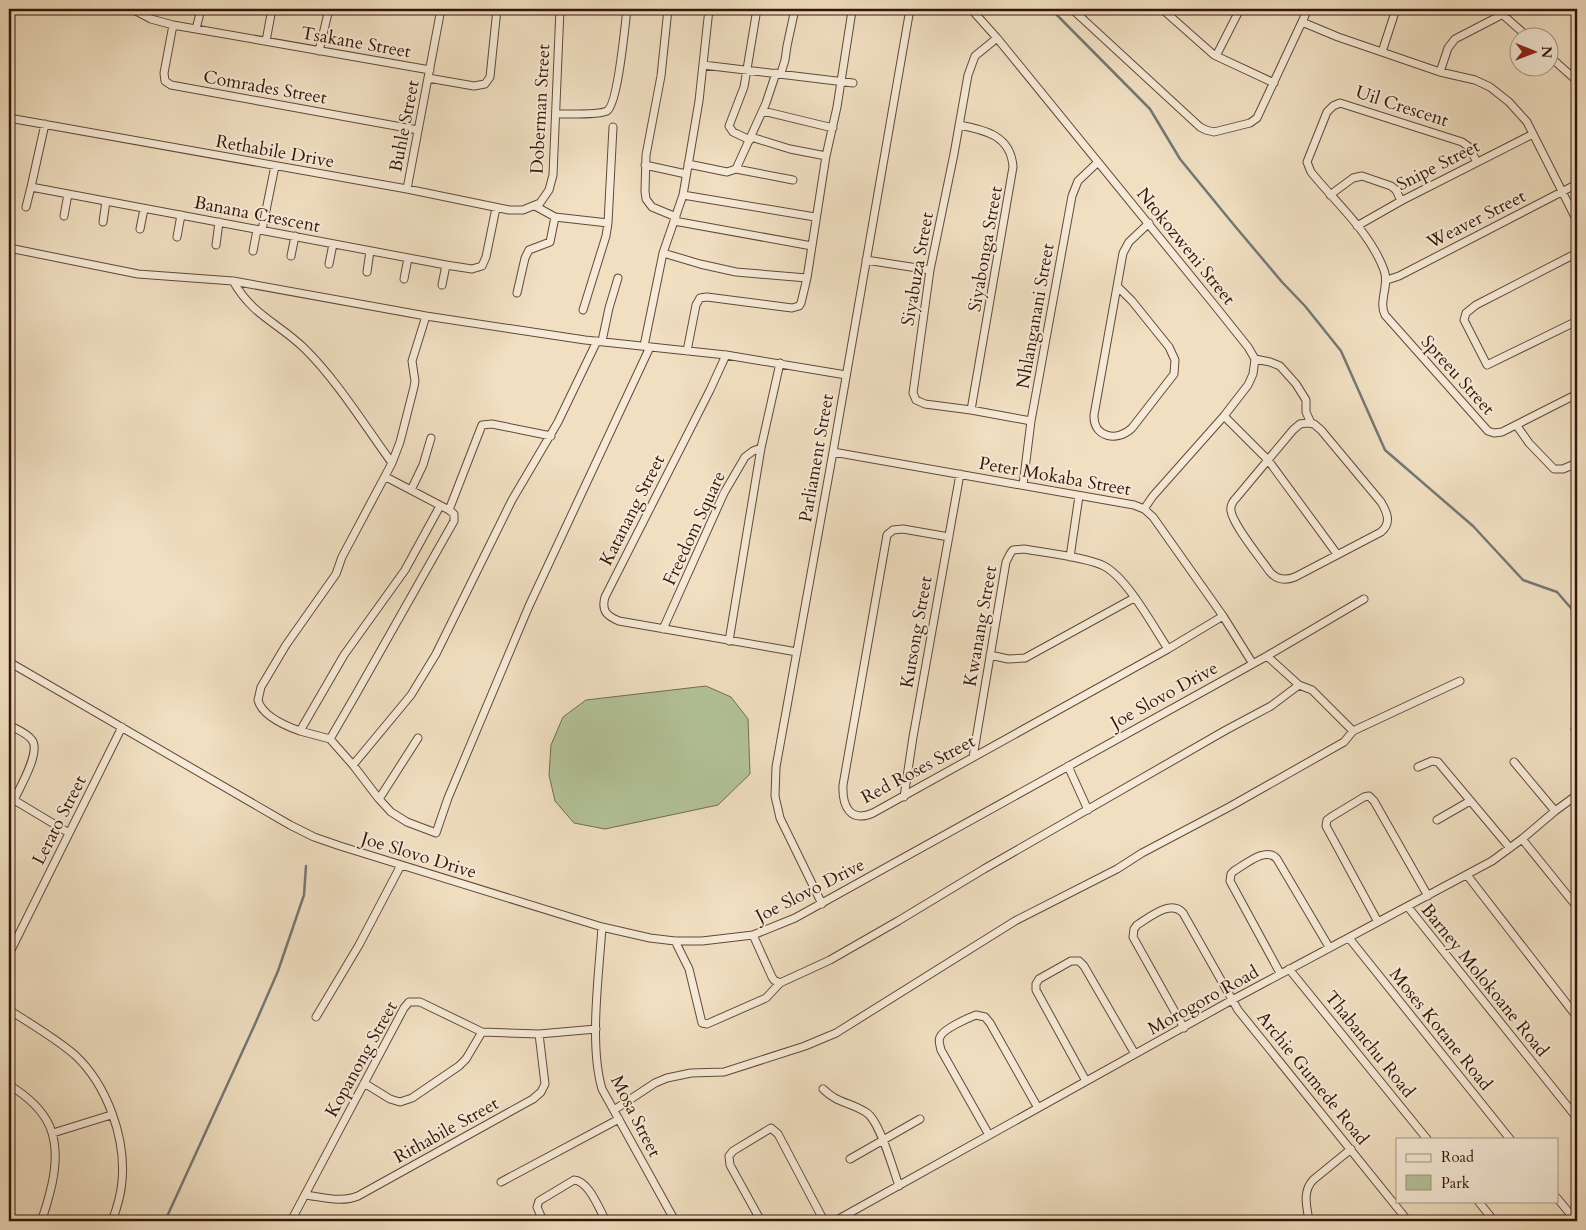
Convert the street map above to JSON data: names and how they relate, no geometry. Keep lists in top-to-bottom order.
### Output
{
  "streets": {
    "street": [
      "Tsakane Street",
      "Comrades Street",
      "Uil Crescent",
      "Doberman Street",
      "Buhle Street",
      "Rethabile Drive",
      "Snipe Street",
      "Banana Crescent",
      "Weaver Street",
      "Ntokozweni Street",
      "Siyabonga Street",
      "Siyabuza Street",
      "Nhlanganani Street",
      "Spreeu Street",
      "Parliament Street",
      "Peter Mokaba Street",
      "Katanang Street",
      "Freedom Square",
      "Kwanang Street",
      "Kutsong Street",
      "Joe Slovo Drive",
      "Red Roses Street",
      "Lerato Street",
      "Barney Molokoane Road",
      "Morogoro Road",
      "Moses Kotane Road",
      "Thabanchu Road",
      "Kopanong Street",
      "Archie Gumede Road",
      "Mosa Street",
      "Rithabile Street"
    ]
  },
  "crossings": [
    ["Tsakane Street", "Comrades Street"],
    ["Tsakane Street", "Buhle Street"],
    ["Comrades Street", "Buhle Street"],
    ["Uil Crescent", "Snipe Street"],
    ["Uil Crescent", "Weaver Street"],
    ["Uil Crescent", "Spreeu Street"],
    ["Doberman Street", "Rethabile Drive"],
    ["Buhle Street", "Rethabile Drive"],
    ["Rethabile Drive", "Banana Crescent"],
    ["Weaver Street", "Spreeu Street"],
    ["Ntokozweni Street", "Siyabuza Street"],
    ["Ntokozweni Street", "Nhlanganani Street"],
    ["Siyabonga Street", "Siyabuza Street"],
    ["Siyabuza Street", "Nhlanganani Street"],
    ["Nhlanganani Street", "Peter Mokaba Street"],
    ["Parliament Street", "Peter Mokaba Street"],
    ["Parliament Street", "Katanang Street"],
    ["Parliament Street", "Joe Slovo Drive"],
    ["Peter Mokaba Street", "Kutsong Street"],
    ["Peter Mokaba Street", "Joe Slovo Drive"],
    ["Peter Mokaba Street", "Red Roses Street"],
    ["Katanang Street", "Freedom Square"],
    ["Kwanang Street", "Red Roses Street"],
    ["Kutsong Street", "Red Roses Street"],
    ["Joe Slovo Drive", "Lerato Street"],
    ["Joe Slovo Drive", "Mosa Street"],
    ["Barney Molokoane Road", "Morogoro Road"],
    ["Morogoro Road", "Moses Kotane Road"],
    ["Morogoro Road", "Thabanchu Road"],
    ["Morogoro Road", "Archie Gumede Road"],
    ["Kopanong Street", "Mosa Street"],
    ["Kopanong Street", "Rithabile Street"]
  ],
  "legend": ["Road", "Park"],
  "north": "right"
}
